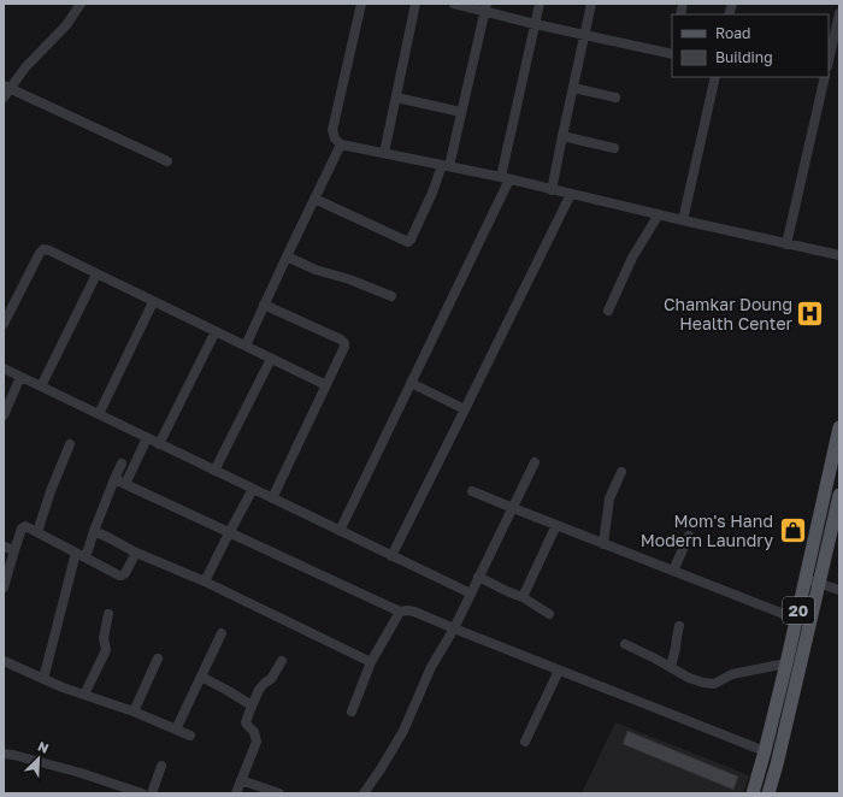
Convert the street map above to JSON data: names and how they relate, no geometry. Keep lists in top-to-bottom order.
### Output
{
  "streets": {
    "main road": ["20"]
  },
  "places": {
    "hospital": ["Chamkar Doung Health Center"],
    "shop": ["Mom's Hand Modern Laundry"]
  },
  "legend": ["Road", "Building"],
  "north": "top right"
}
